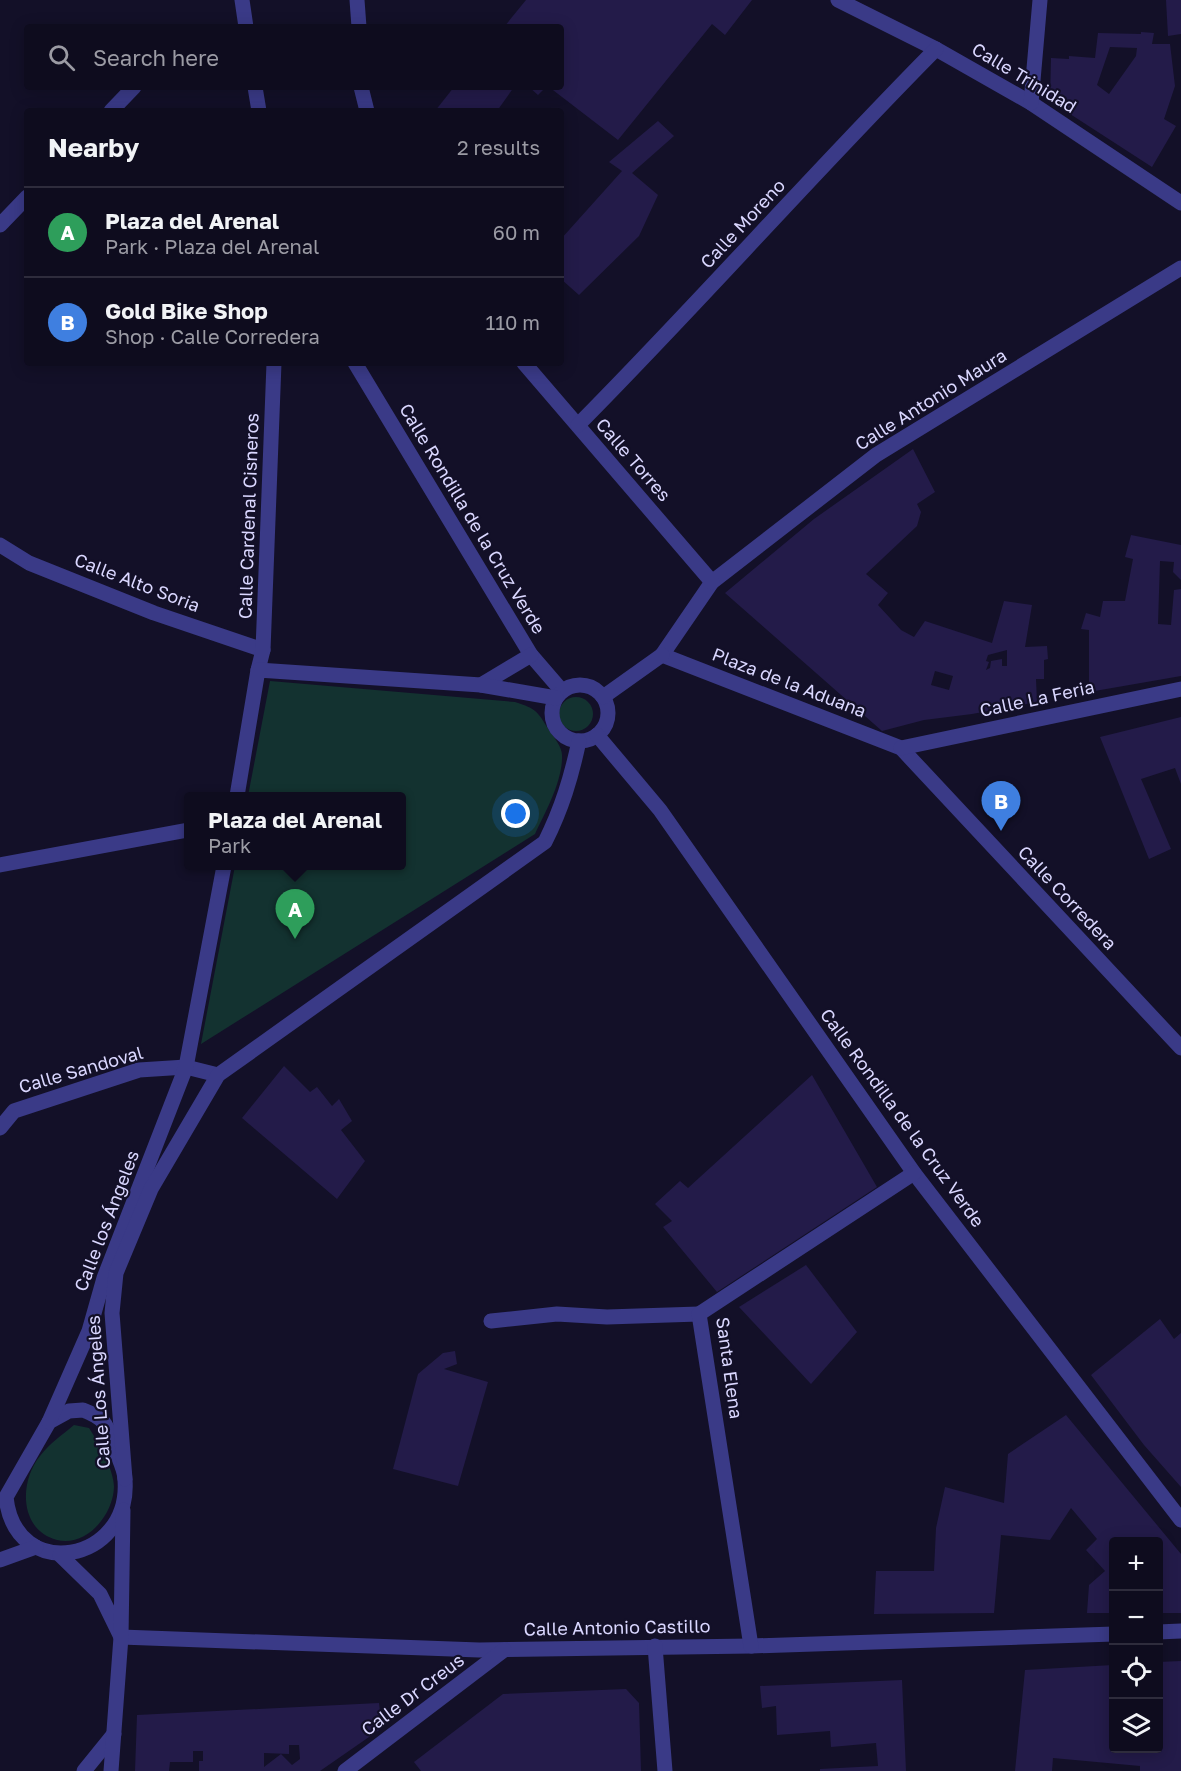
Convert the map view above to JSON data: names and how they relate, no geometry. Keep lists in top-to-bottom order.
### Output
{
  "streets": {
    "street": [
      "Calle Trinidad",
      "Calle Moreno",
      "Calle Antonio Maura",
      "Calle Torres",
      "Calle Cardenal Cisneros",
      "Calle Rondilla de la Cruz Verde",
      "Calle Alto Soria",
      "Plaza de la Aduana",
      "Calle La Feria",
      "Calle Corredera",
      "Calle Sandoval",
      "Calle los Ángeles",
      "Santa Elena",
      "Calle Los Ángeles",
      "Calle Antonio Castillo",
      "Calle Dr Creus"
    ]
  },
  "crossings": [
    ["Calle Trinidad", "Calle Moreno"],
    ["Calle Moreno", "Calle Torres"],
    ["Calle Antonio Maura", "Calle Torres"],
    ["Calle Cardenal Cisneros", "Calle Alto Soria"],
    ["Calle Rondilla de la Cruz Verde", "Santa Elena"],
    ["Plaza de la Aduana", "Calle La Feria"],
    ["Plaza de la Aduana", "Calle Corredera"],
    ["Calle La Feria", "Calle Corredera"],
    ["Calle Sandoval", "Calle los Ángeles"],
    ["Calle Sandoval", "Calle Los Ángeles"],
    ["Calle los Ángeles", "Calle Los Ángeles"],
    ["Santa Elena", "Calle Antonio Castillo"],
    ["Calle Antonio Castillo", "Calle Dr Creus"]
  ],
  "page": {
    "search": "Search here",
    "heading": ["Nearby", "2 results"],
    "list": [
      {
        "mark": "A",
        "name": "Plaza del Arenal",
        "note": "Park · Plaza del Arenal",
        "value": "60 m"
      },
      {
        "mark": "B",
        "name": "Gold Bike Shop",
        "note": "Shop · Calle Corredera",
        "value": "110 m"
      }
    ],
    "pins": ["B", "A"],
    "popup": ["Plaza del Arenal", "Park"],
    "map_buttons": ["+", "−"]
  }
}
